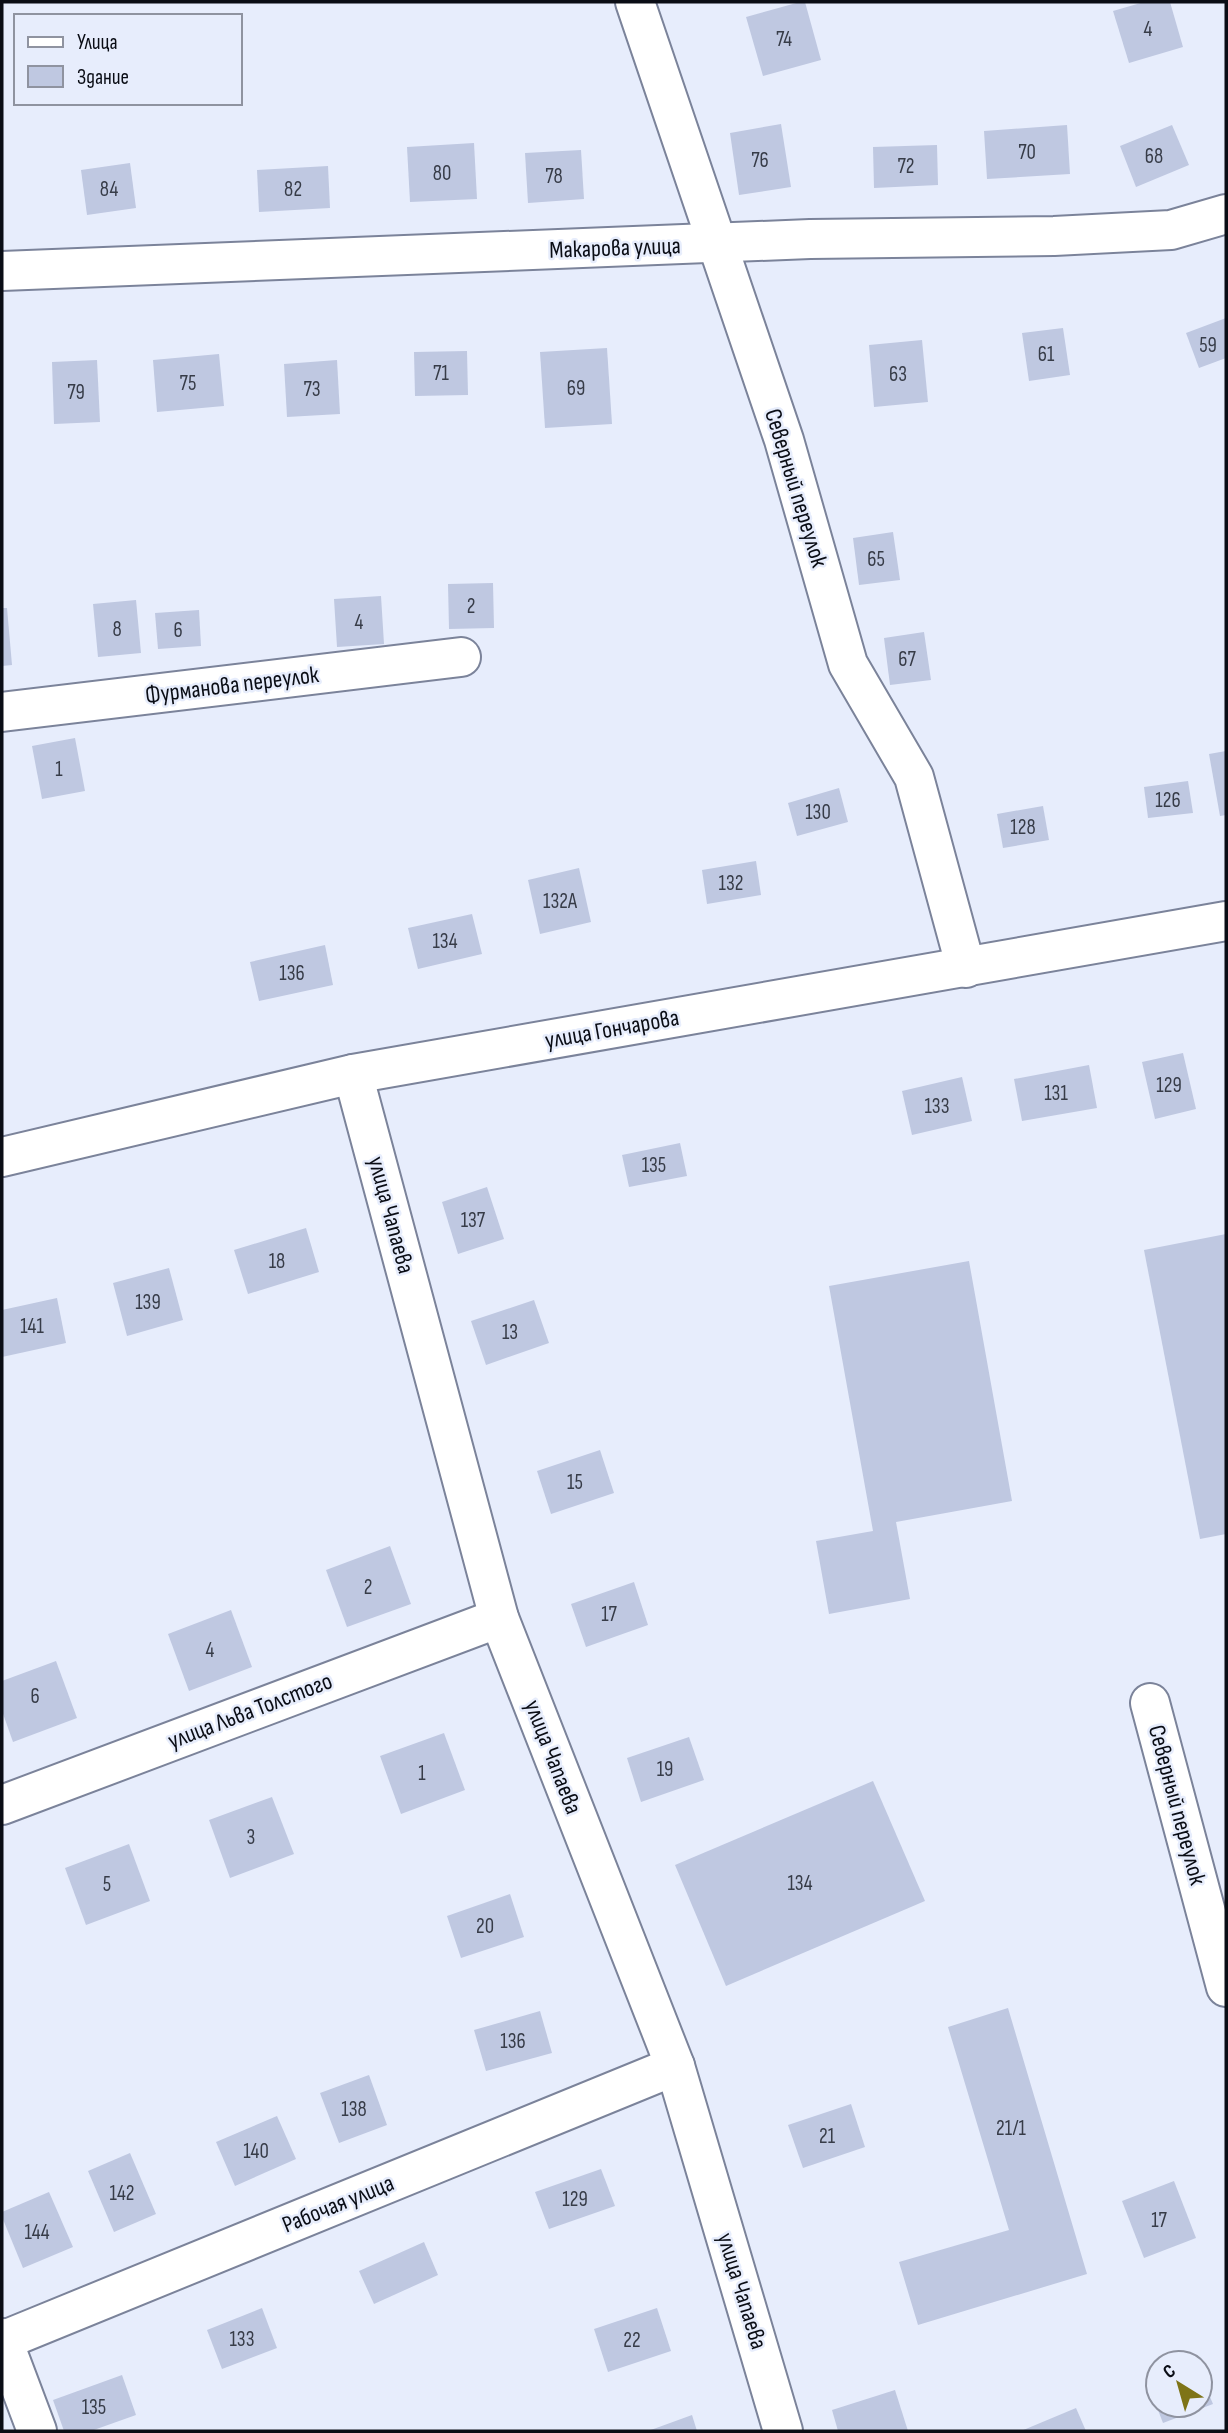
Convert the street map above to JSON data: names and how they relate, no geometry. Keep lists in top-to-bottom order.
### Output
{
  "streets": {
    "street": [
      "Макарова улица",
      "Северный переулок",
      "Фурманова переулок",
      "улица Гончарова",
      "улица Чапаева",
      "улица Льва Толстого",
      "Рабочая улица"
    ]
  },
  "crossings": [
    ["Макарова улица", "Северный переулок"],
    ["Северный переулок", "улица Гончарова"],
    ["улица Гончарова", "улица Чапаева"],
    ["улица Чапаева", "улица Льва Толстого"],
    ["улица Чапаева", "Рабочая улица"]
  ],
  "house_numbers": [
    "4",
    "74",
    "70",
    "68",
    "76",
    "72",
    "80",
    "78",
    "84",
    "82",
    "59",
    "61",
    "71",
    "63",
    "75",
    "69",
    "73",
    "79",
    "65",
    "2",
    "4",
    "8",
    "6",
    "67",
    "1",
    "126",
    "130",
    "128",
    "132",
    "132А",
    "134",
    "136",
    "129",
    "131",
    "133",
    "135",
    "137",
    "18",
    "139",
    "141",
    "13",
    "15",
    "2",
    "17",
    "4",
    "6",
    "19",
    "1",
    "3",
    "134",
    "5",
    "20",
    "136",
    "138",
    "21/1",
    "21",
    "140",
    "142",
    "129",
    "17",
    "144",
    "133",
    "22",
    "135"
  ],
  "legend": ["Улица", "Здание"],
  "north": "top left"
}
